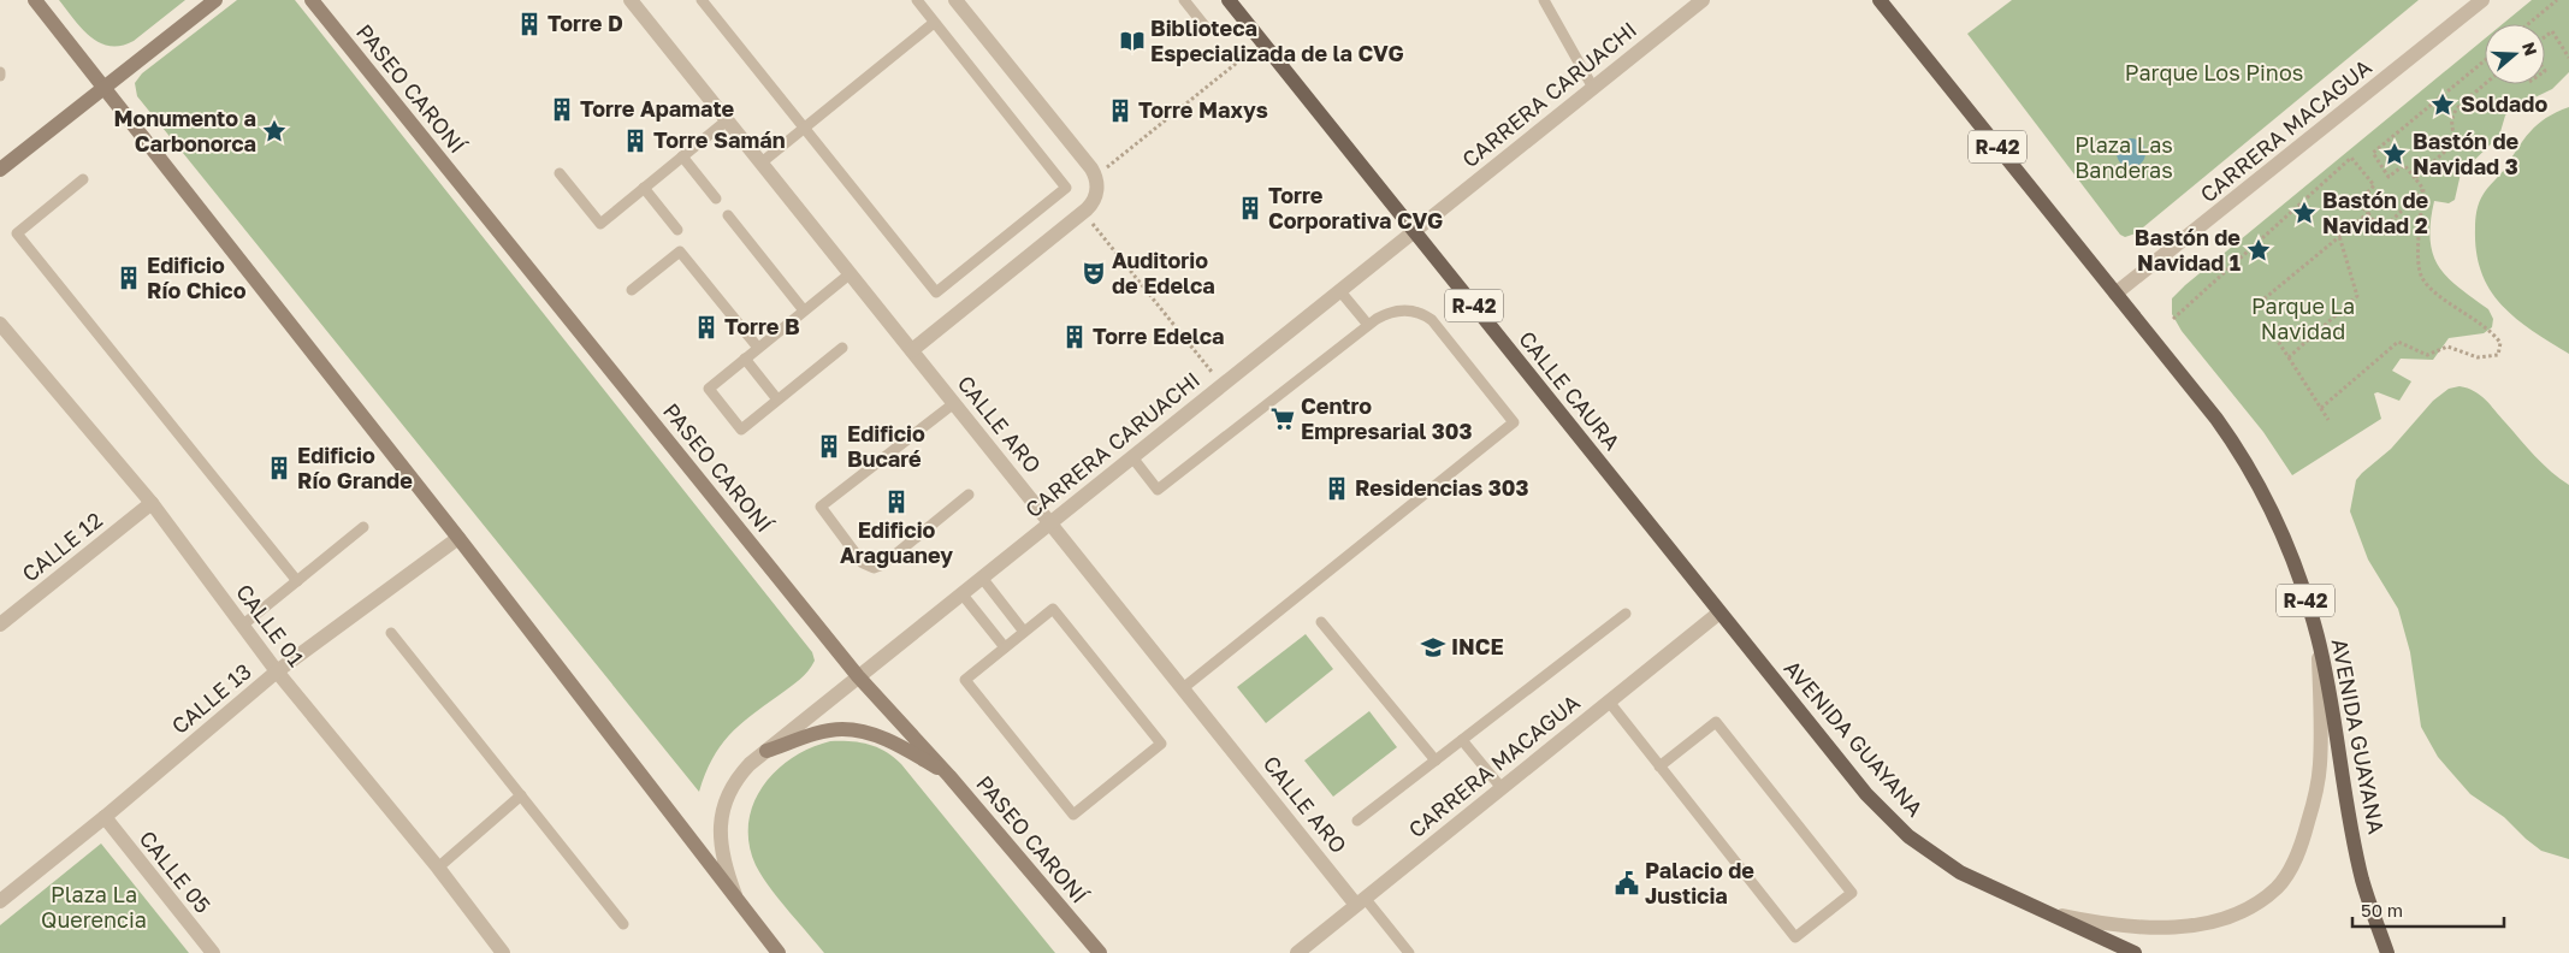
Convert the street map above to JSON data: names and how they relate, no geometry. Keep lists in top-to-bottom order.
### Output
{
  "streets": {
    "main road": ["R-42", "CALLE CAURA", "AVENIDA GUAYANA"],
    "street": [
      "PASEO CARONÍ",
      "CARRERA CARUACHI",
      "CARRERA MACAGUA",
      "CALLE ARO",
      "CALLE 12",
      "CALLE 01",
      "CALLE 13",
      "CALLE 05"
    ]
  },
  "crossings": [
    ["PASEO CARONÍ", "CARRERA CARUACHI"],
    ["CARRERA CARUACHI", "CALLE CAURA"],
    ["CARRERA CARUACHI", "CALLE ARO"],
    ["CARRERA MACAGUA", "R-42"],
    ["CARRERA MACAGUA", "CALLE CAURA"],
    ["CARRERA MACAGUA", "CALLE ARO"],
    ["CARRERA MACAGUA", "AVENIDA GUAYANA"],
    ["R-42", "AVENIDA GUAYANA"],
    ["CALLE CAURA", "AVENIDA GUAYANA"],
    ["CALLE 12", "CALLE 01"],
    ["CALLE 01", "CALLE 13"],
    ["CALLE 13", "CALLE 05"]
  ],
  "parks": [
    "Parque Los Pinos",
    "Plaza Las Banderas",
    "Parque La Navidad",
    "Plaza La Querencia"
  ],
  "places": {
    "building": [
      "Torre D",
      "Torre Apamate",
      "Torre Maxys",
      "Torre Samán",
      "Torre Corporativa CVG",
      "Edificio Río Chico",
      "Torre B",
      "Torre Edelca",
      "Edificio Bucaré",
      "Edificio Río Grande",
      "Residencias 303",
      "Edificio Araguaney"
    ],
    "library": ["Biblioteca Especializada de la CVG"],
    "place": [
      "Soldado",
      "Monumento a Carbonorca",
      "Bastón de Navidad 3",
      "Bastón de Navidad 2",
      "Bastón de Navidad 1"
    ],
    "theatre": ["Auditorio de Edelca"],
    "supermarket": ["Centro Empresarial 303"],
    "school or university": ["INCE"],
    "public building": ["Palacio de Justicia"]
  },
  "scale_bar": "50 m",
  "north": "right"
}
